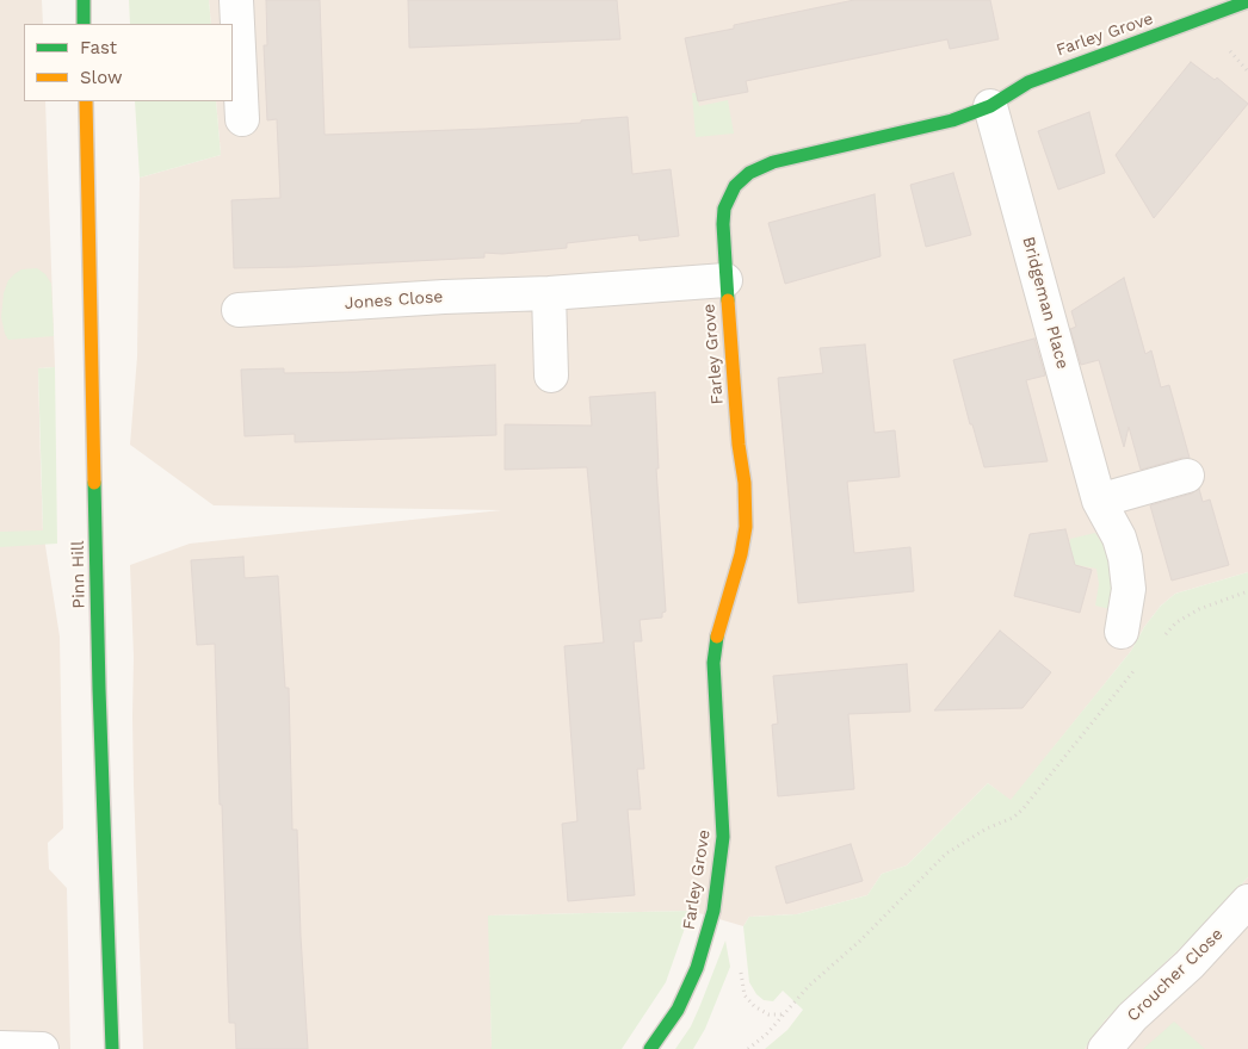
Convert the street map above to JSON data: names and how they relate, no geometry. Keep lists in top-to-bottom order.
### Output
{
  "streets": {
    "street": [
      "Farley Grove",
      "Jones Close",
      "Bridgeman Place",
      "Pinn Hill",
      "Croucher Close"
    ]
  },
  "crossings": [
    ["Farley Grove", "Jones Close"],
    ["Farley Grove", "Bridgeman Place"]
  ],
  "legend": ["Fast", "Slow"]
}
